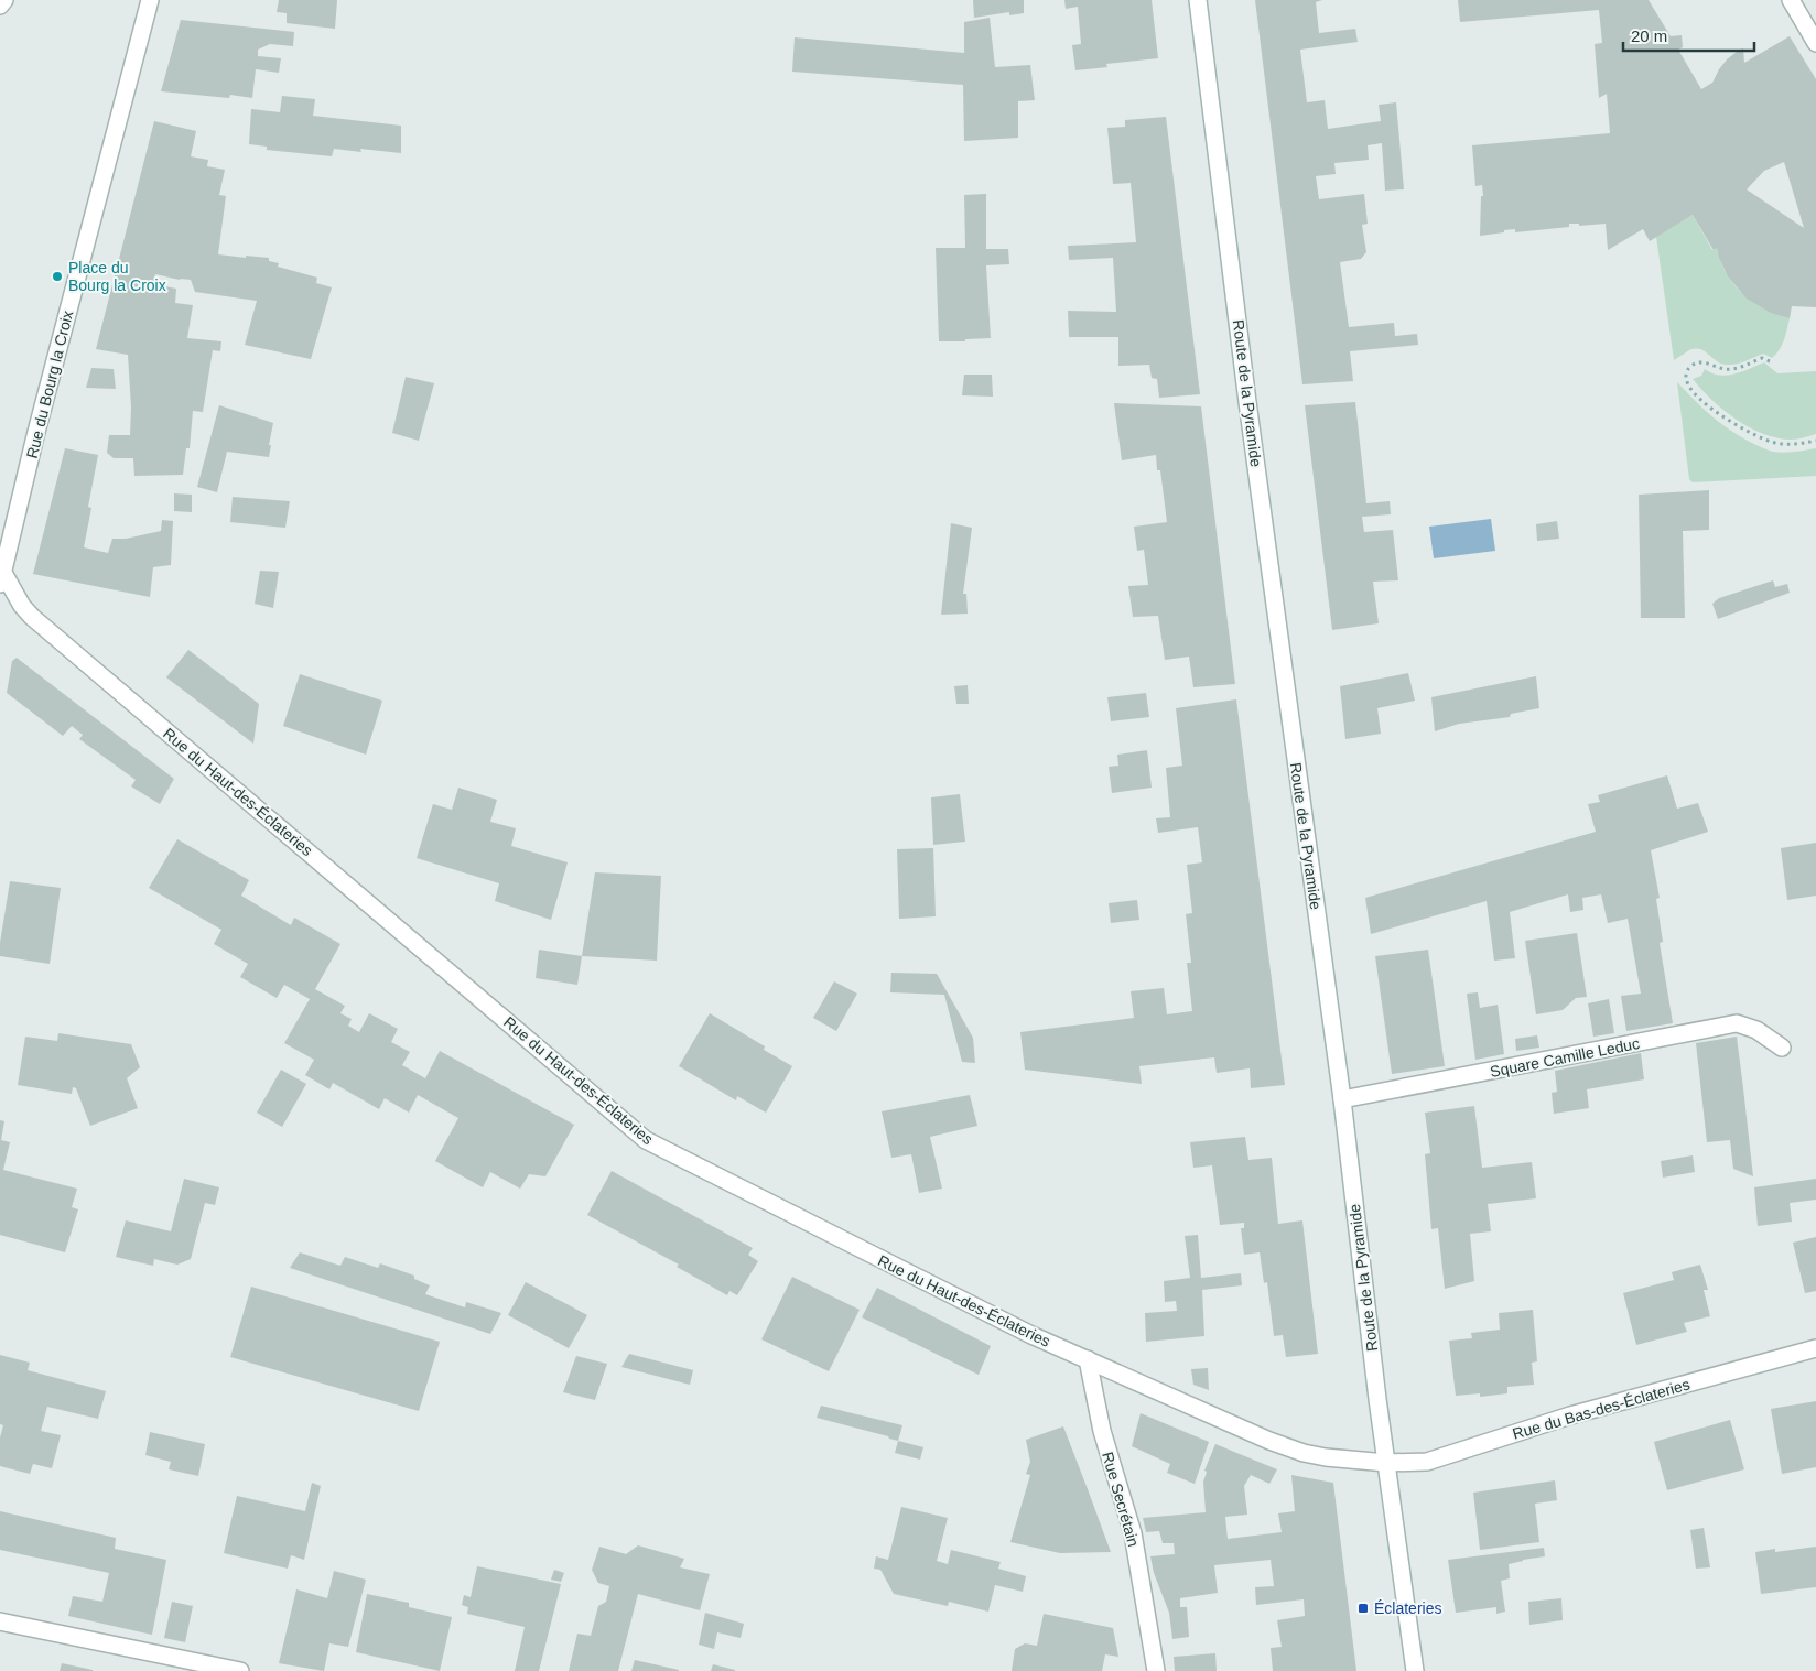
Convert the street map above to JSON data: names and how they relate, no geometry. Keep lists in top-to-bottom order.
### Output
{
  "streets": {
    "street": [
      "Rue du Bourg la Croix",
      "Route de la Pyramide",
      "Rue du Haut-des-Éclateries",
      "Square Camille Leduc",
      "Rue du Bas-des-Éclateries",
      "Rue Secrétain"
    ]
  },
  "crossings": [
    ["Rue du Bourg la Croix", "Rue du Haut-des-Éclateries"],
    ["Route de la Pyramide", "Rue du Haut-des-Éclateries"],
    ["Route de la Pyramide", "Square Camille Leduc"],
    ["Route de la Pyramide", "Rue du Bas-des-Éclateries"],
    ["Rue du Haut-des-Éclateries", "Rue du Bas-des-Éclateries"],
    ["Rue du Haut-des-Éclateries", "Rue Secrétain"]
  ],
  "places": {
    "other": ["Place du Bourg la Croix"],
    "transit": ["Éclateries"]
  },
  "scale_bar": "20 m"
}
